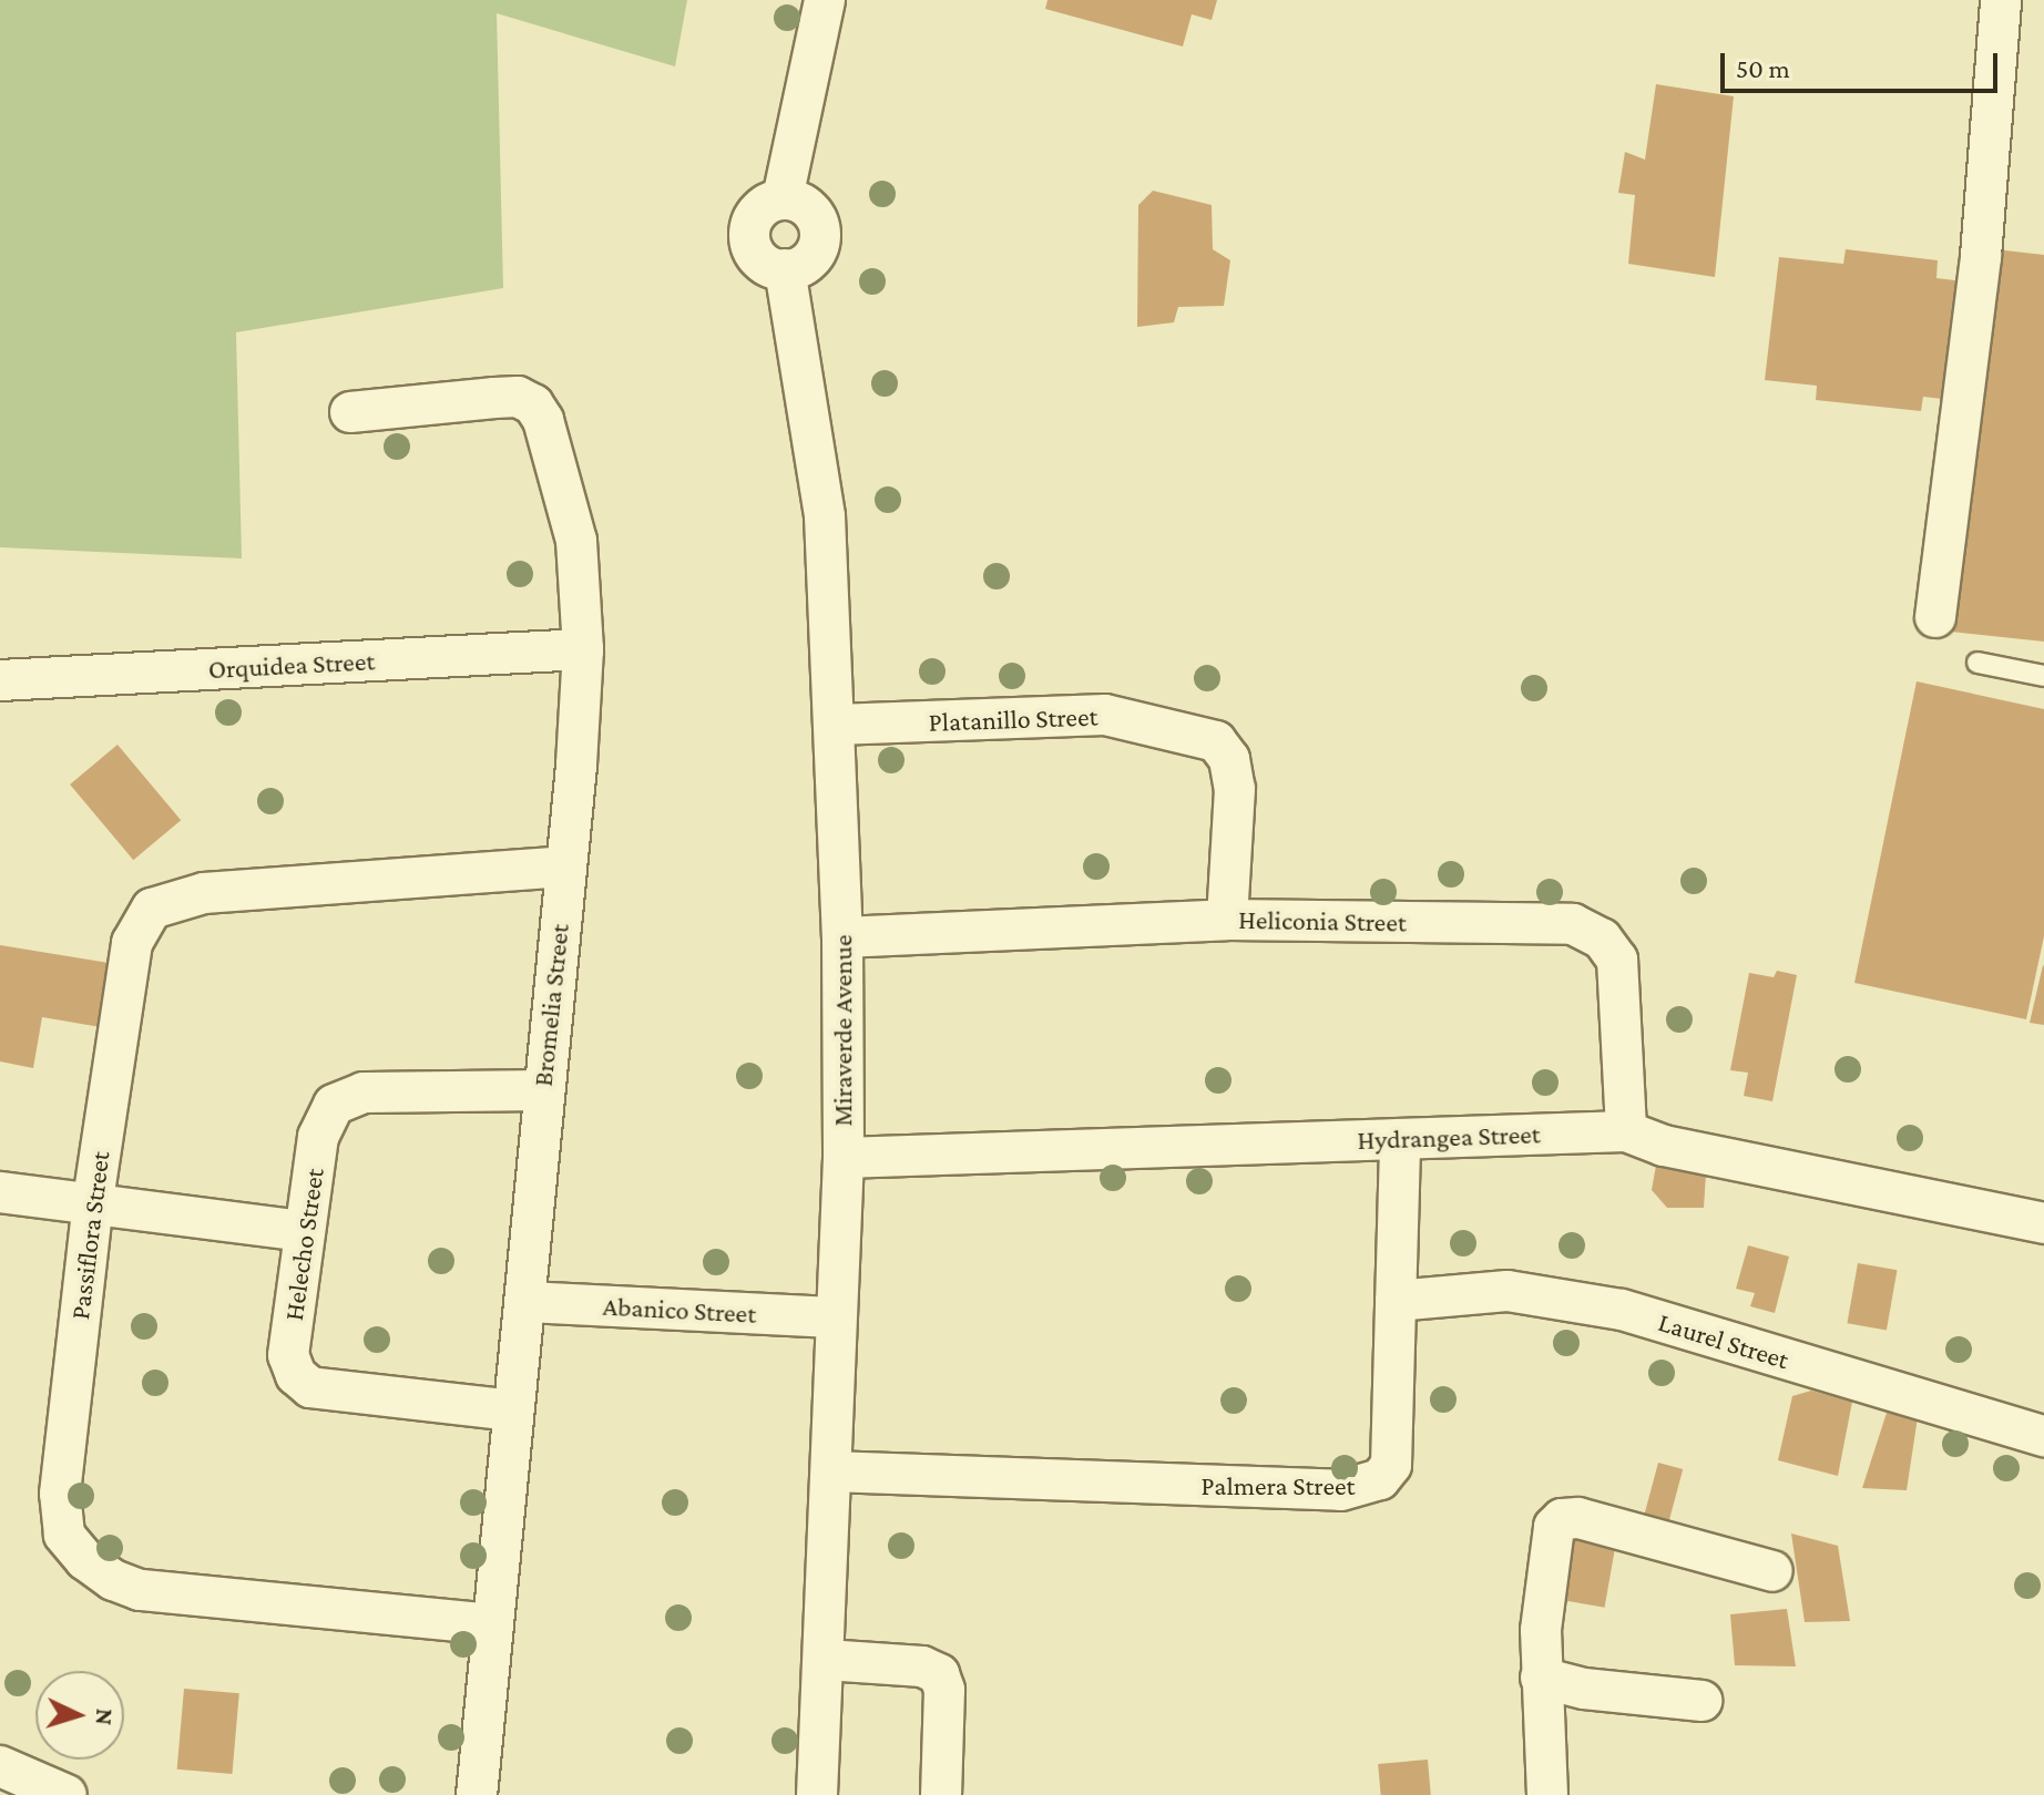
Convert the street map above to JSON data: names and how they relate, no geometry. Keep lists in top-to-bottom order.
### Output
{
  "streets": {
    "street": [
      "Orquidea Street",
      "Platanillo Street",
      "Heliconia Street",
      "Bromelia Street",
      "Miraverde Avenue",
      "Hydrangea Street",
      "Passiflora Street",
      "Helecho Street",
      "Abanico Street",
      "Laurel Street",
      "Palmera Street"
    ]
  },
  "crossings": [
    ["Orquidea Street", "Bromelia Street"],
    ["Platanillo Street", "Heliconia Street"],
    ["Platanillo Street", "Miraverde Avenue"],
    ["Heliconia Street", "Miraverde Avenue"],
    ["Heliconia Street", "Hydrangea Street"],
    ["Bromelia Street", "Passiflora Street"],
    ["Bromelia Street", "Helecho Street"],
    ["Bromelia Street", "Abanico Street"],
    ["Miraverde Avenue", "Hydrangea Street"],
    ["Miraverde Avenue", "Abanico Street"],
    ["Miraverde Avenue", "Palmera Street"],
    ["Hydrangea Street", "Palmera Street"],
    ["Laurel Street", "Palmera Street"]
  ],
  "scale_bar": "50 m",
  "north": "right"
}
